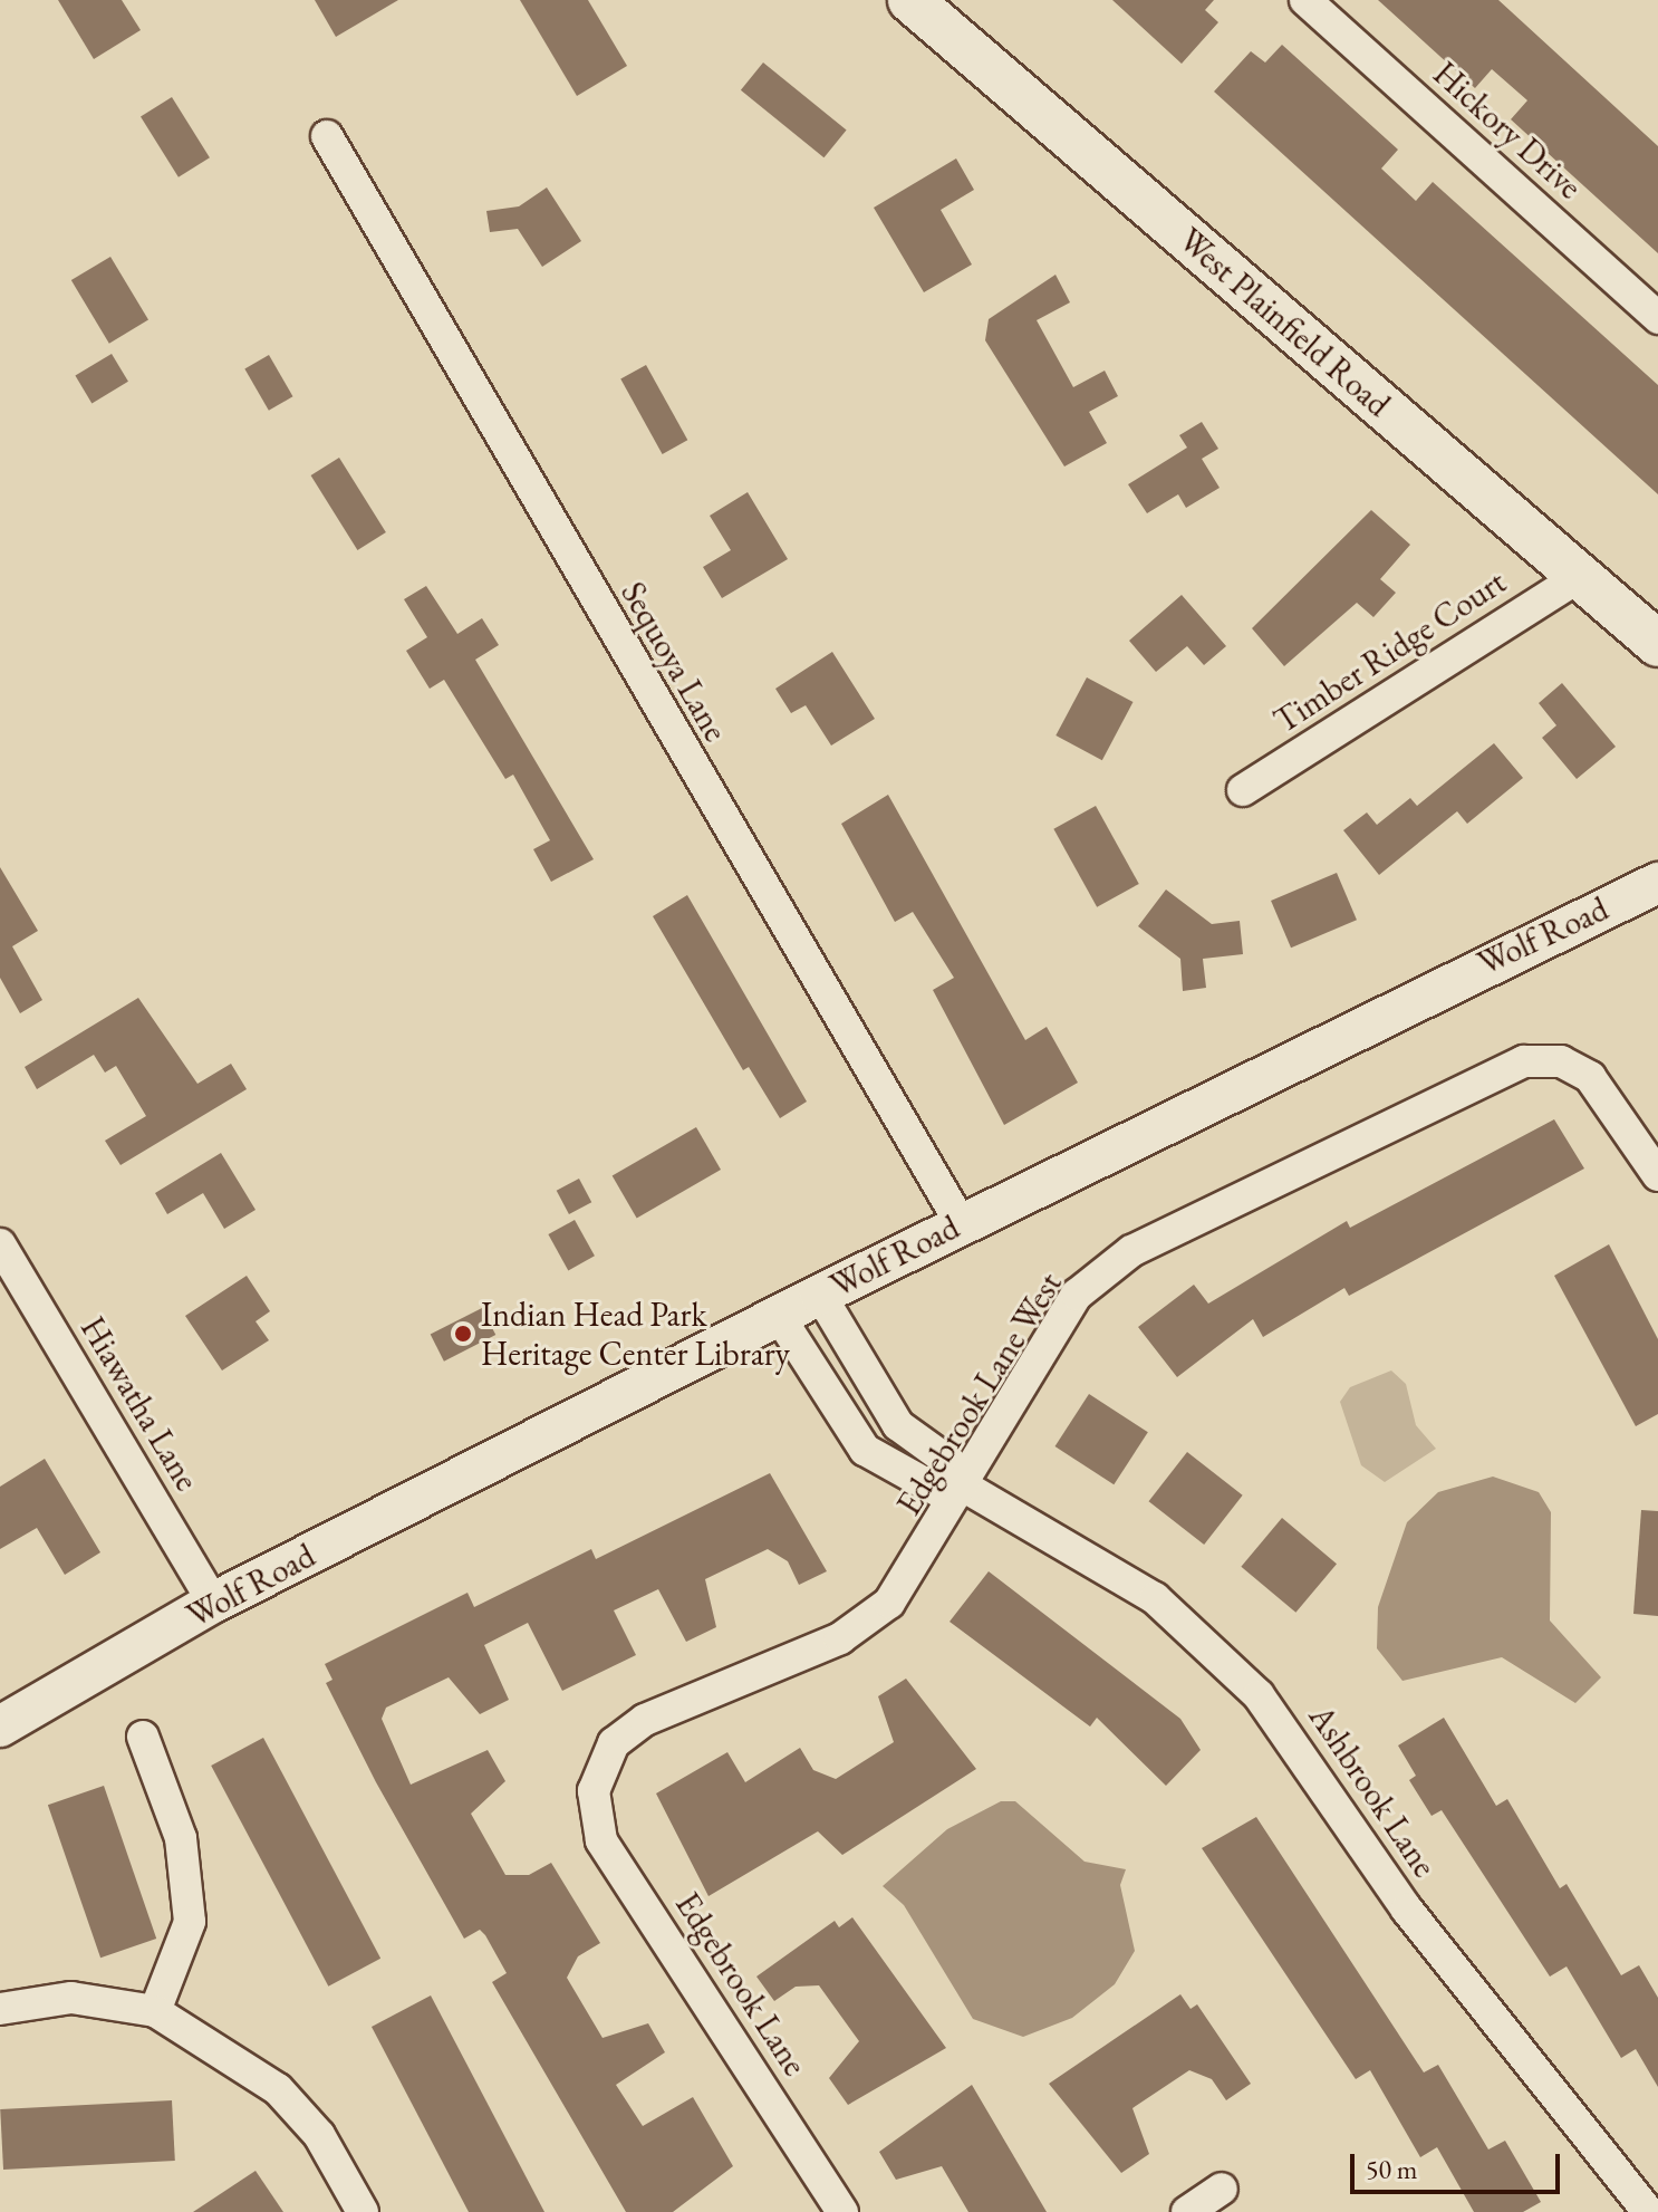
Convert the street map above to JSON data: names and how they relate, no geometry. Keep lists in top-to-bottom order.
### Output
{
  "streets": {
    "main road": ["West Plainfield Road"],
    "street": [
      "Hickory Drive",
      "Timber Ridge Court",
      "Sequoya Lane",
      "Wolf Road",
      "Edgebrook Lane West",
      "Hiawatha Lane",
      "Ashbrook Lane",
      "Edgebrook Lane"
    ]
  },
  "crossings": [
    ["West Plainfield Road", "Timber Ridge Court"],
    ["Sequoya Lane", "Wolf Road"],
    ["Wolf Road", "Hiawatha Lane"],
    ["Wolf Road", "Ashbrook Lane"],
    ["Edgebrook Lane West", "Ashbrook Lane"],
    ["Edgebrook Lane West", "Edgebrook Lane"]
  ],
  "places": ["Indian Head Park Heritage Center Library"],
  "scale_bar": "50 m"
}
